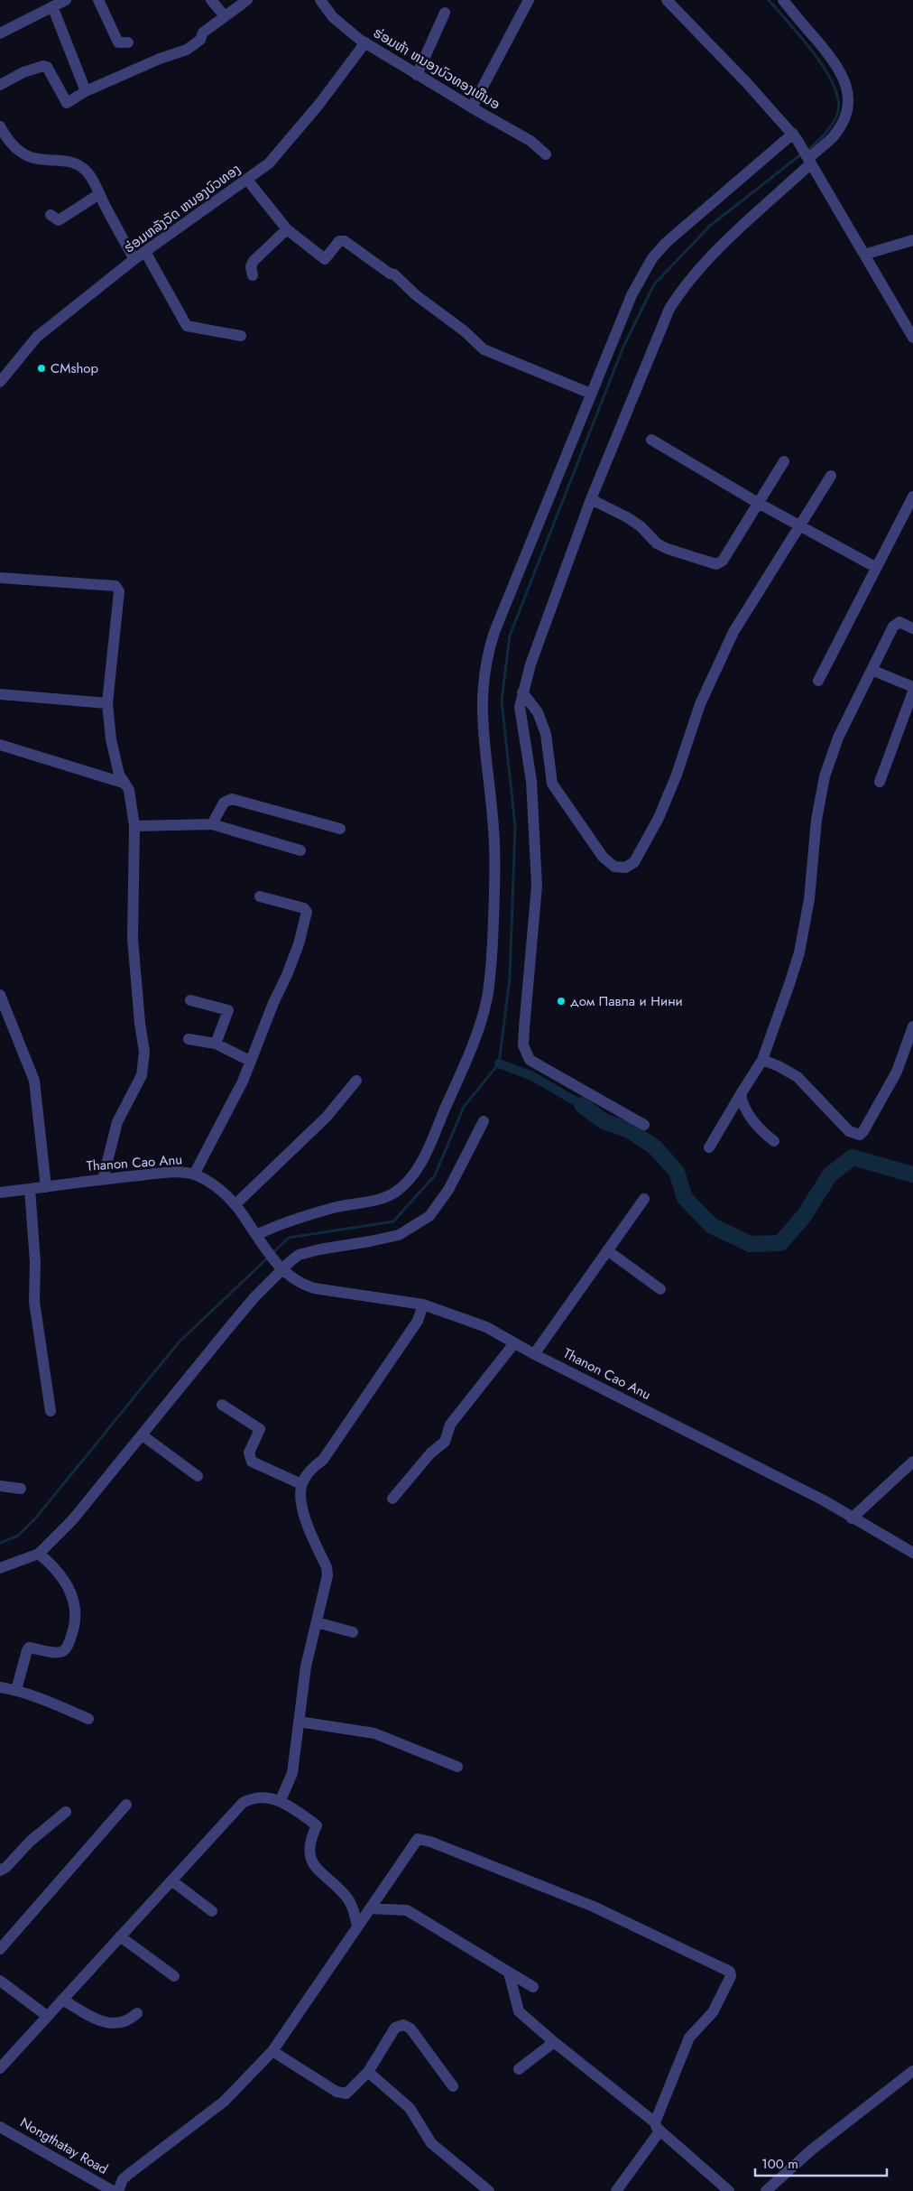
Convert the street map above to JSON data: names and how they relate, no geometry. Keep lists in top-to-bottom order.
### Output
{
  "streets": {
    "street": [
      "ຮ່ອມຫ້າ ຫນອງບົວທອງເຫືນອ",
      "ຮ່ອມຫລັງວັດ ຫນອງບົວທອງ",
      "Thanon Cao Anu",
      "Nongthatay Road"
    ]
  },
  "crossings": [
    ["ຮ່ອມຫ້າ ຫນອງບົວທອງເຫືນອ", "ຮ່ອມຫລັງວັດ ຫນອງບົວທອງ"]
  ],
  "places": ["CMshop", "дом Павла и Нини"],
  "scale_bar": "100 m"
}
